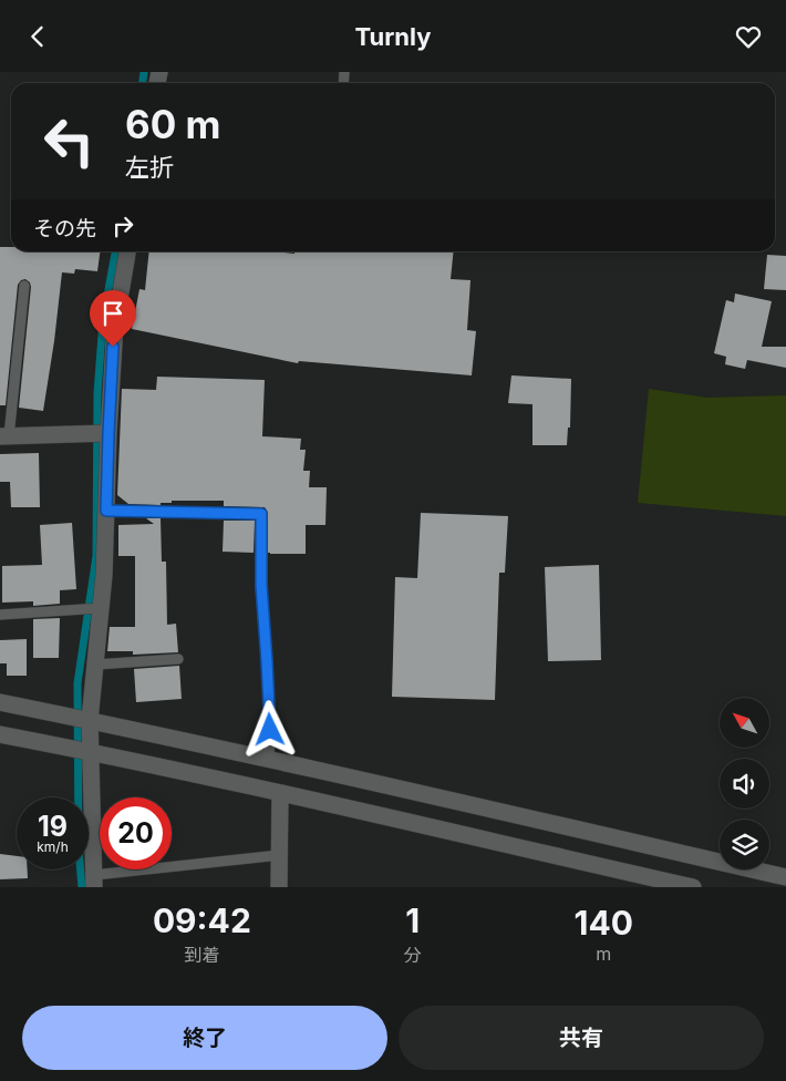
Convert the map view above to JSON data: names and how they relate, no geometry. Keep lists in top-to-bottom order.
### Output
{
  "north": "top left",
  "page": {
    "header": "Turnly",
    "turn": ["60 m", "左折"],
    "then": "その先",
    "speed": "19 km/h",
    "limit": "20",
    "eta": [
      "09:42",
      "到着",
      "1",
      "分",
      "140",
      "m"
    ],
    "buttons": ["終了", "共有"]
  }
}
